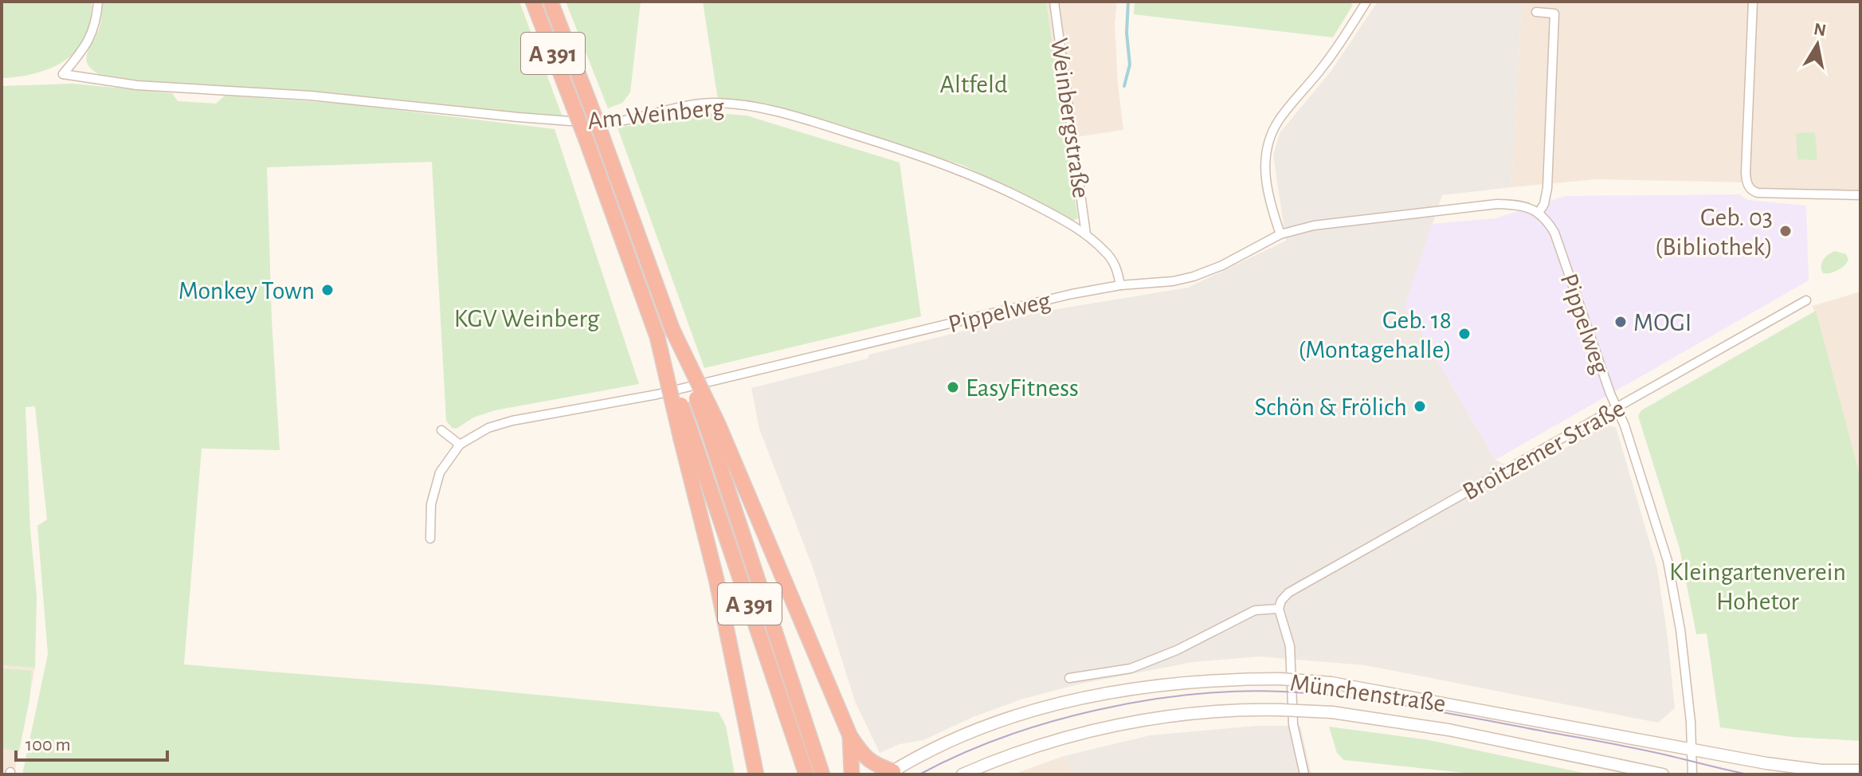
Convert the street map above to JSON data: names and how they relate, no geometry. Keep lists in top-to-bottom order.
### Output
{
  "streets": {
    "highway": ["A 391"],
    "main road": ["Münchenstraße"],
    "street": [
      "Am Weinberg",
      "Weinbergstraße",
      "Pippelweg",
      "Broitzemer Straße"
    ]
  },
  "crossings": [
    ["Am Weinberg", "Weinbergstraße"],
    ["Am Weinberg", "Pippelweg"],
    ["Pippelweg", "Broitzemer Straße"],
    ["Pippelweg", "Münchenstraße"]
  ],
  "parks": ["Altfeld", "KGV Weinberg", "Kleingartenverein Hohetor"],
  "places": [
    "Geb. 03 (Bibliothek)",
    "Monkey Town",
    "MOGI",
    "Geb. 18 (Montagehalle)",
    "EasyFitness",
    "Schön & Frölich"
  ],
  "scale_bar": "100 m",
  "north": "top"
}
